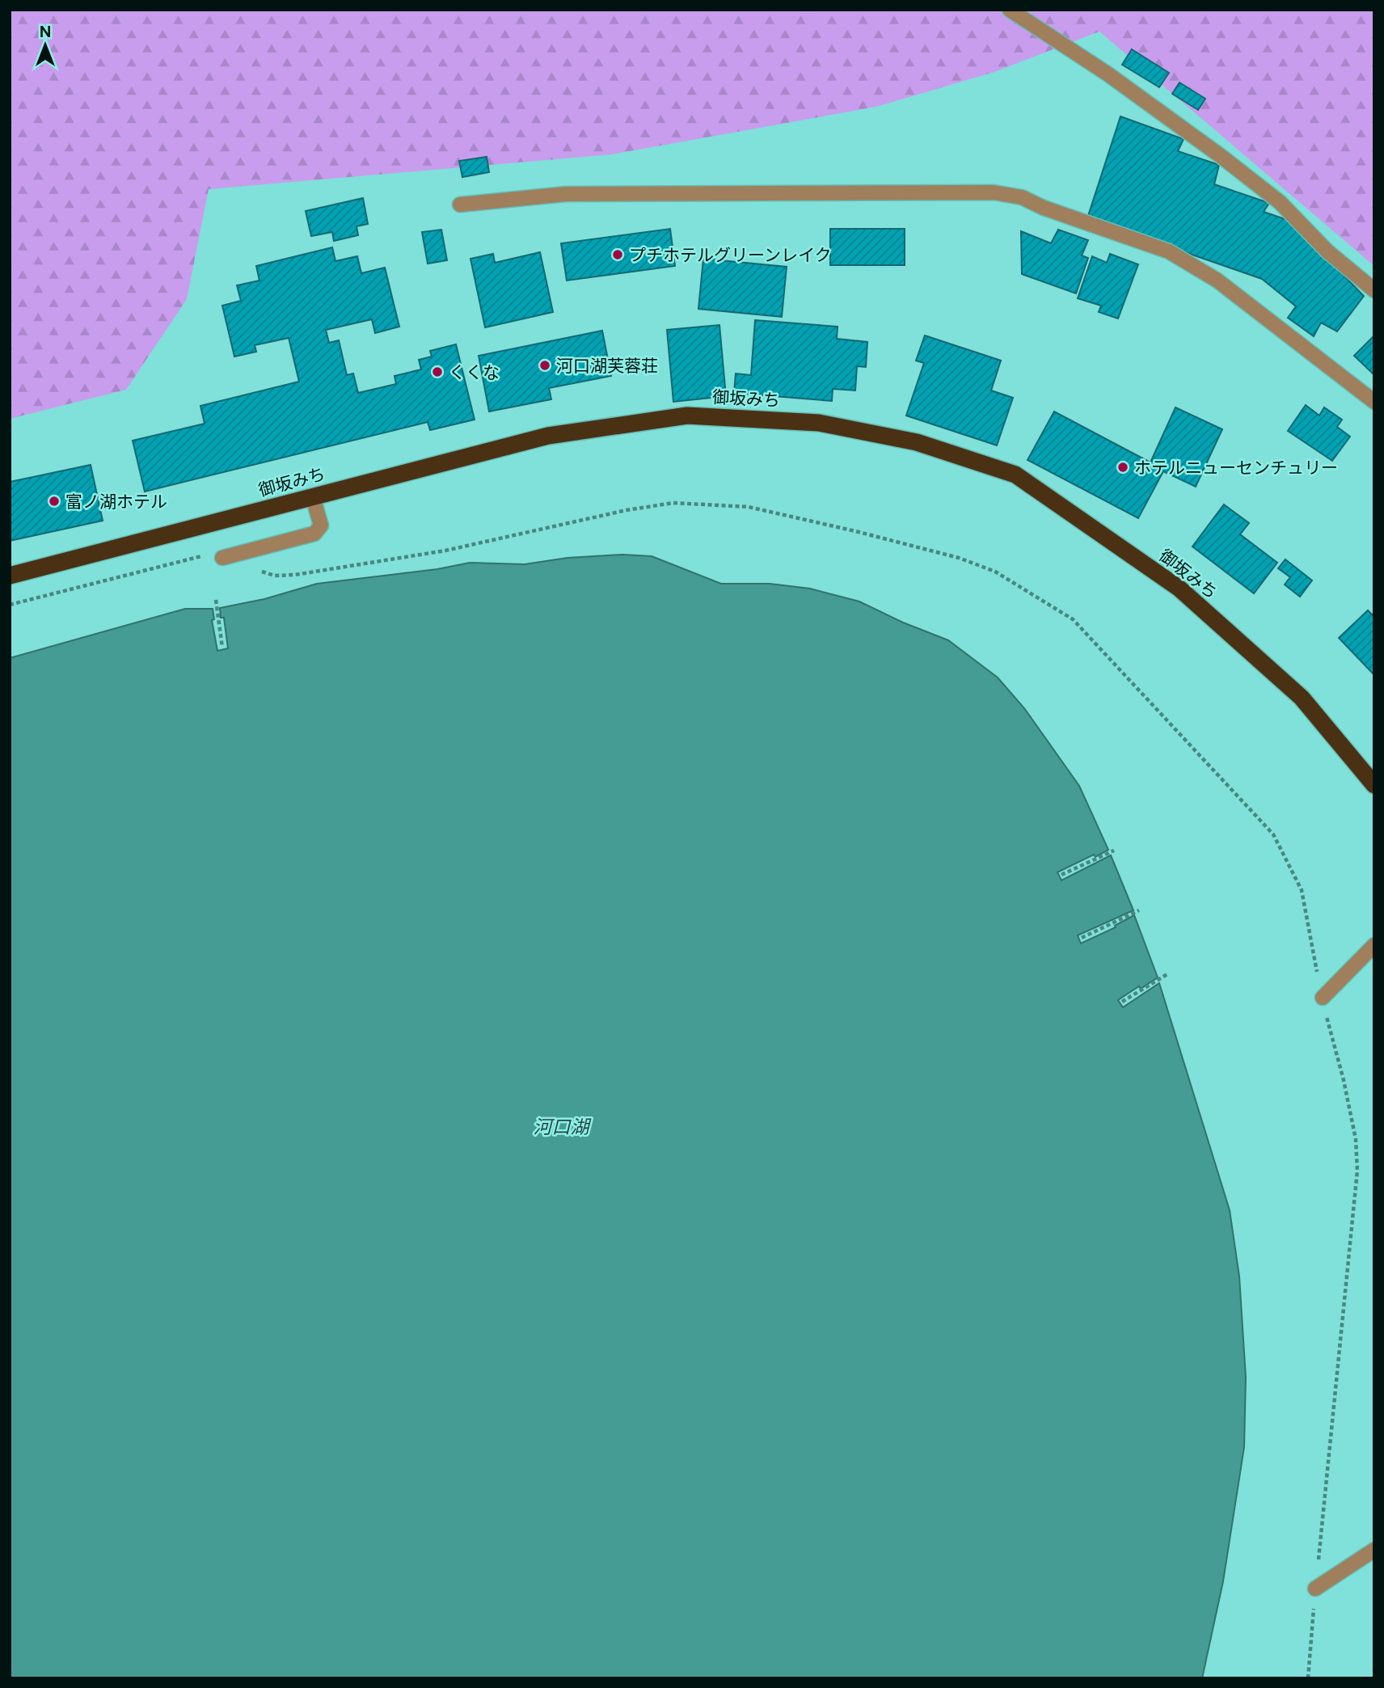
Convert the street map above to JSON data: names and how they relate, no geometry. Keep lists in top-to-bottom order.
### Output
{
  "streets": {
    "highway": ["御坂みち"]
  },
  "water": ["河口湖"],
  "places": [
    "プチホテルグリーンレイク",
    "河口湖芙蓉荘",
    "くくな",
    "ホテルニューセンチュリー",
    "富ノ湖ホテル"
  ],
  "north": "top"
}
